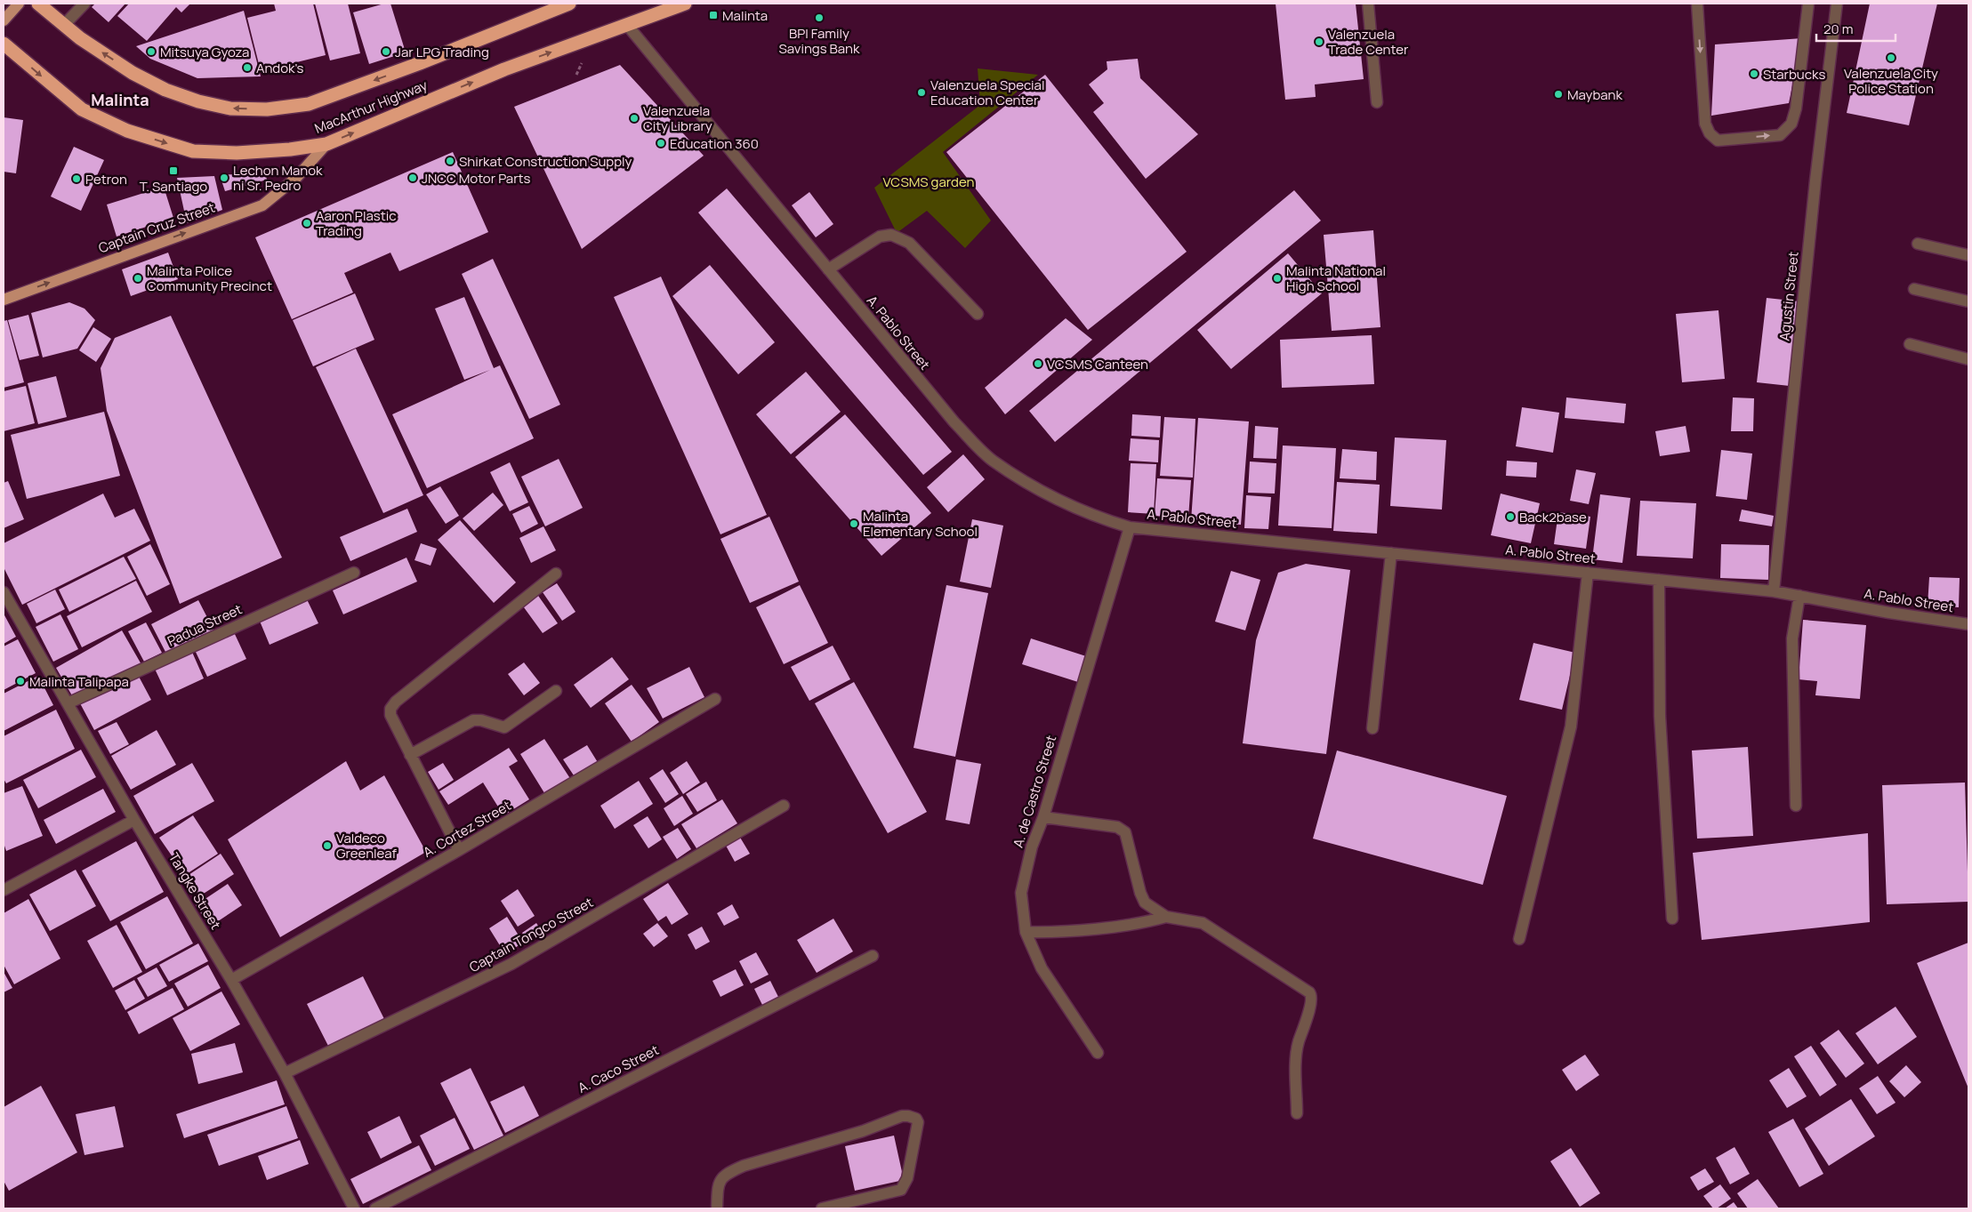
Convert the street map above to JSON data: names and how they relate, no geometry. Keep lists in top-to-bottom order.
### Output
{
  "streets": {
    "highway": ["MacArthur Highway"],
    "main road": ["Captain Cruz Street"],
    "street": [
      "Agustin Street",
      "A. Pablo Street",
      "Padua Street",
      "A. de Castro Street",
      "A. Cortez Street",
      "Tangke Street",
      "Captain Tongco Street",
      "A. Caco Street"
    ]
  },
  "crossings": [
    ["MacArthur Highway", "Captain Cruz Street"],
    ["MacArthur Highway", "A. Pablo Street"],
    ["Agustin Street", "A. Pablo Street"],
    ["A. Pablo Street", "A. de Castro Street"],
    ["Padua Street", "Tangke Street"],
    ["A. Cortez Street", "Tangke Street"],
    ["Tangke Street", "Captain Tongco Street"]
  ],
  "one_way": ["Captain Cruz Street"],
  "districts": ["Malinta"],
  "parks": ["VCSMS garden"],
  "places": {
    "transit": ["Malinta", "T. Santiago"],
    "other": [
      "BPI Family Savings Bank",
      "Valenzuela Trade Center",
      "Mitsuya Gyoza",
      "Jar LPG Trading",
      "Valenzuela City Police Station",
      "Andok's",
      "Starbucks",
      "Valenzuela Special Education Center",
      "Maybank",
      "Valenzuela City Library",
      "Education 360",
      "Shirkat Construction Supply",
      "Lechon Manok ni Sr. Pedro",
      "JNCC Motor Parts",
      "Petron",
      "Aaron Plastic Trading",
      "Malinta Police Community Precinct",
      "Malinta National High School",
      "VCSMS Canteen",
      "Back2base",
      "Malinta Elementary School",
      "Malinta Talipapa",
      "Valdeco Greenleaf"
    ]
  },
  "scale_bar": "20 m"
}
